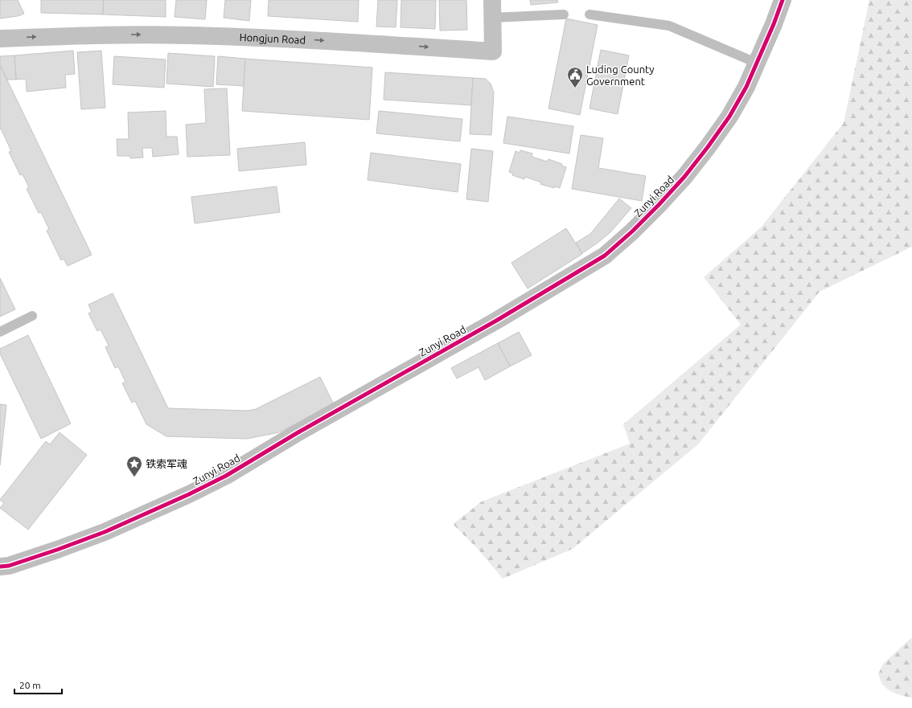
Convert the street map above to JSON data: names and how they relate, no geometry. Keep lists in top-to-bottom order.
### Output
{
  "streets": {
    "main road": ["Hongjun Road"],
    "street": ["Zunyi Road"]
  },
  "one_way": ["Hongjun Road"],
  "places": {
    "public building": ["Luding County Government"],
    "place": ["铁索军魂"]
  },
  "scale_bar": "20 m"
}
